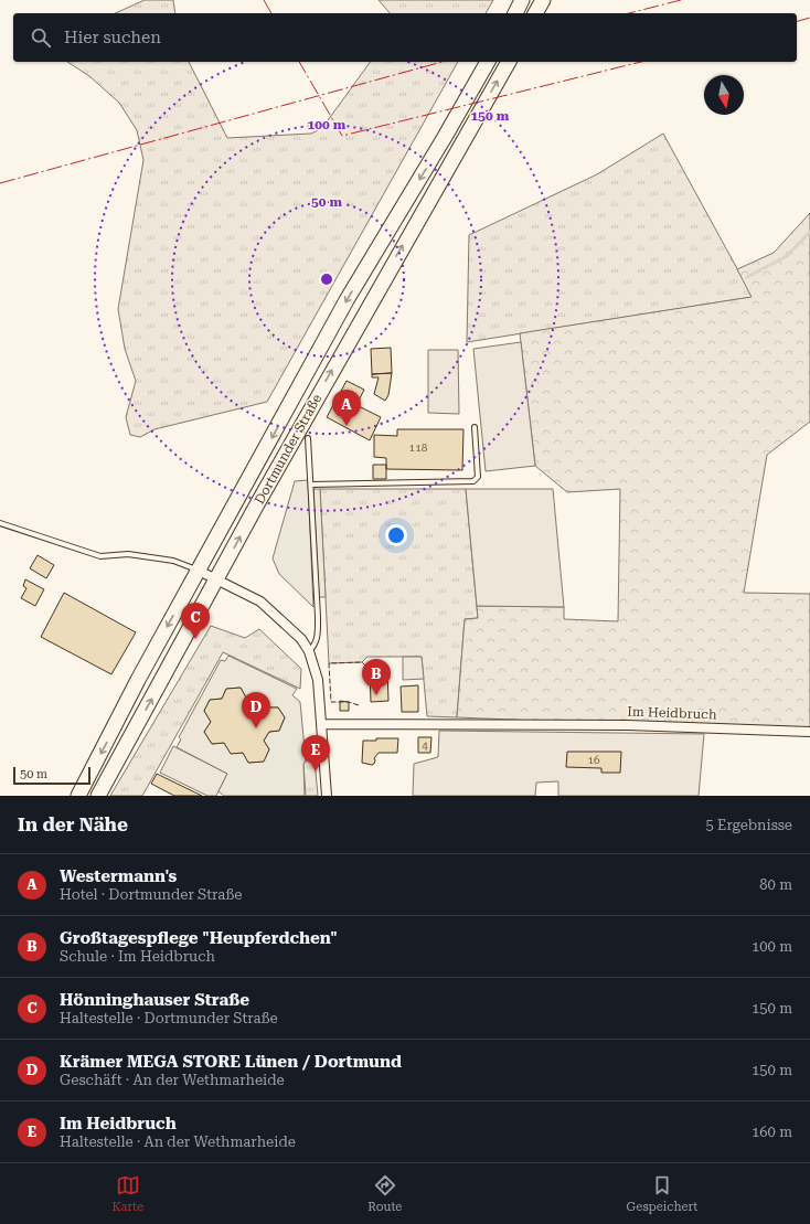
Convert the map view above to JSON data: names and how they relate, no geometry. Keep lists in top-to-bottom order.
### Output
{
  "streets": {
    "main road": ["Dortmunder Straße"],
    "street": ["Im Heidbruch"]
  },
  "house_numbers": ["118", "4", "16"],
  "scale_bar": "50 m",
  "north": "bottom",
  "page": {
    "search": "Hier suchen",
    "pins": [
      "A",
      "C",
      "B",
      "D",
      "E"
    ],
    "scale": "50 m",
    "heading": ["In der Nähe", "5 Ergebnisse"],
    "list": [
      {
        "mark": "A",
        "name": "Westermann's",
        "note": "Hotel · Dortmunder Straße",
        "value": "80 m"
      },
      {
        "mark": "B",
        "name": "Großtagespflege \"Heupferdchen\"",
        "note": "Schule · Im Heidbruch",
        "value": "100 m"
      },
      {
        "mark": "C",
        "name": "Hönninghauser Straße",
        "note": "Haltestelle · Dortmunder Straße",
        "value": "150 m"
      },
      {
        "mark": "D",
        "name": "Krämer MEGA STORE Lünen / Dortmund",
        "note": "Geschäft · An der Wethmarheide",
        "value": "150 m"
      },
      {
        "mark": "E",
        "name": "Im Heidbruch",
        "note": "Haltestelle · An der Wethmarheide",
        "value": "160 m"
      }
    ],
    "nav": ["Karte", "Route", "Gespeichert"]
  },
  "rings": ["150 m", "100 m", "50 m"]
}
